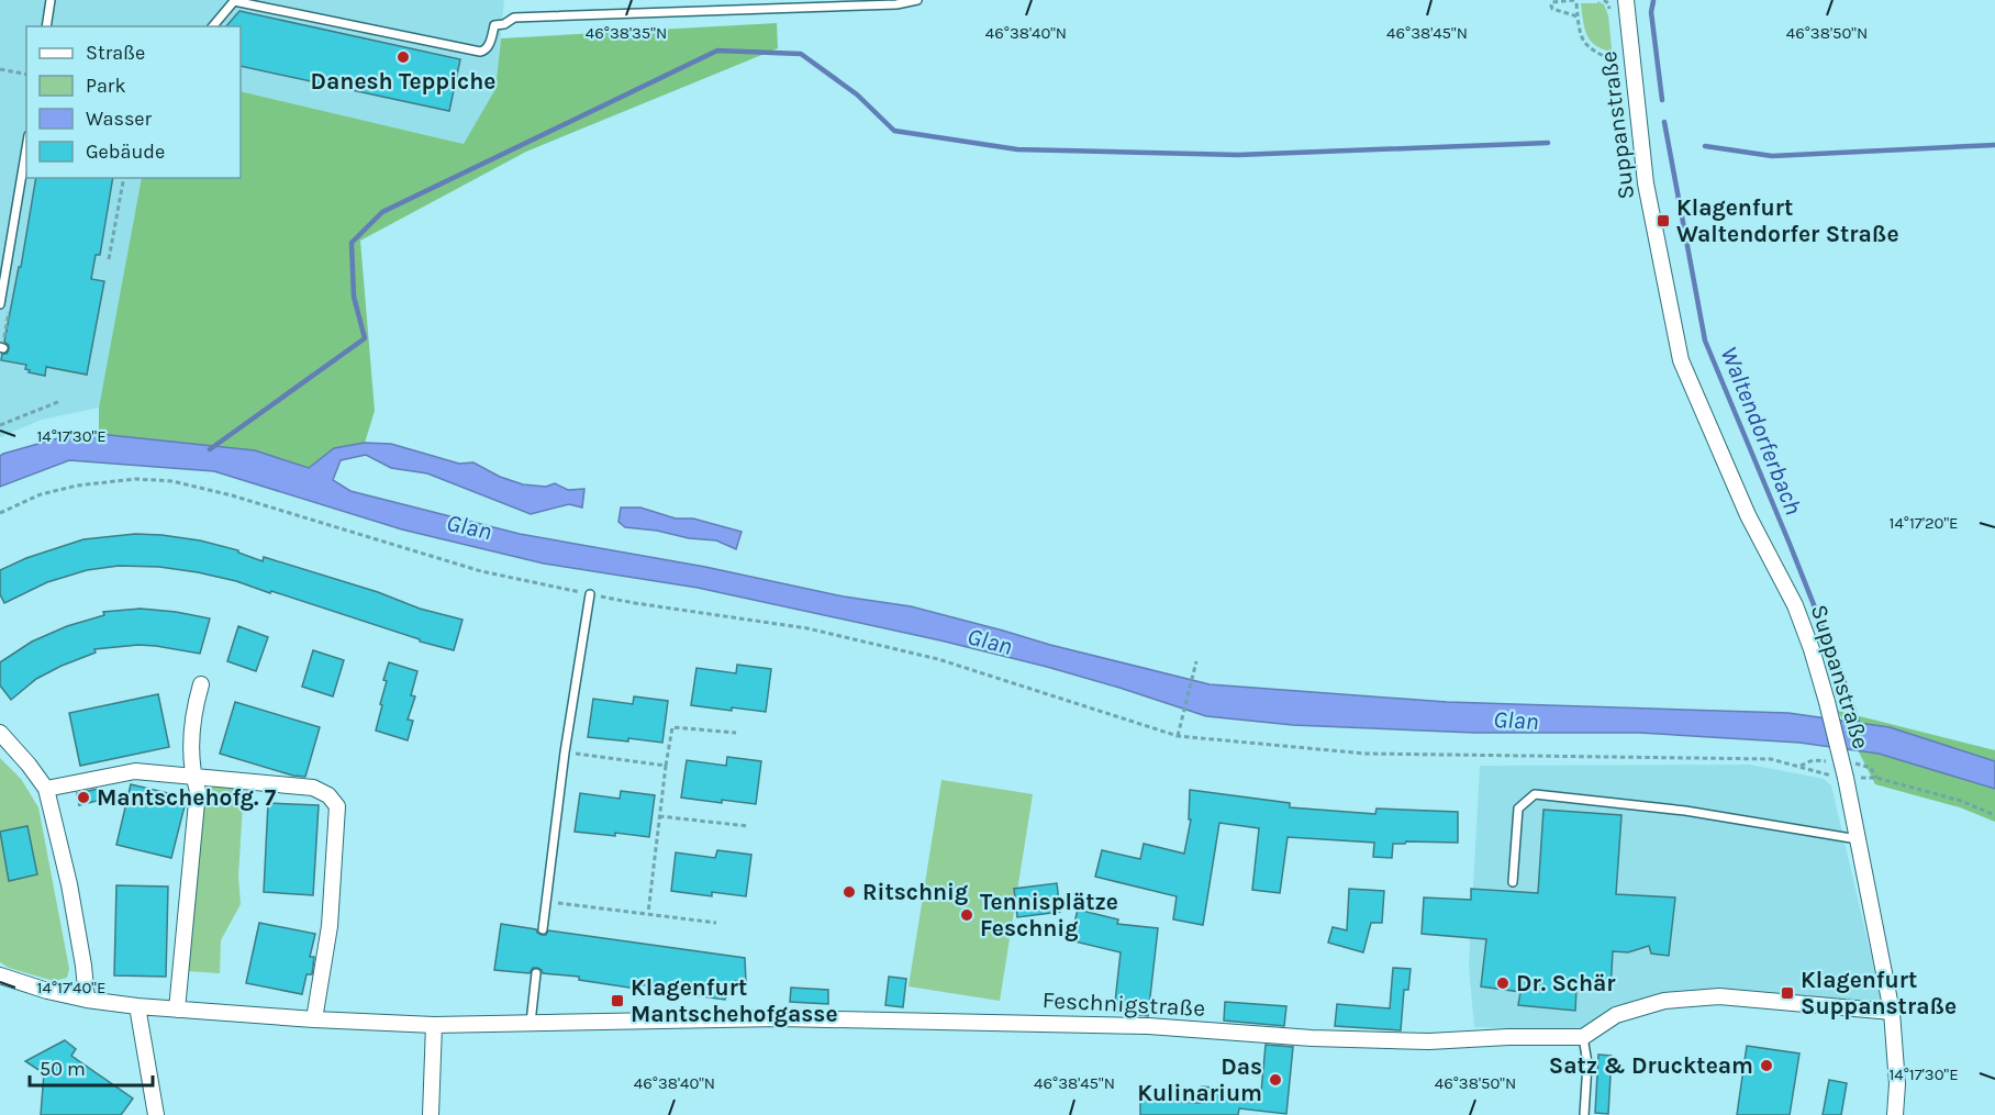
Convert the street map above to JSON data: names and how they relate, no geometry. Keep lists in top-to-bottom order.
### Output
{
  "streets": {
    "street": ["Suppanstraße", "Feschnigstraße"]
  },
  "water": ["Waltendorferbach", "Glan"],
  "places": {
    "other": [
      "Danesh Teppiche",
      "Mantschehofg. 7",
      "Ritschnig",
      "Tennisplätze Feschnig",
      "Dr. Schär",
      "Satz & Druckteam",
      "Das Kulinarium"
    ],
    "transit": ["Klagenfurt Waltendorfer Straße", "Klagenfurt Suppanstraße", "Klagenfurt Mantschehofgasse"]
  },
  "legend": [
    "Straße",
    "Park",
    "Wasser",
    "Gebäude"
  ],
  "scale_bar": "50 m",
  "coordinates": [
    "46°38'35\"N",
    "46°38'40\"N",
    "46°38'45\"N",
    "46°38'50\"N",
    "14°17'30\"E",
    "14°17'20\"E",
    "14°17'40\"E"
  ]
}
